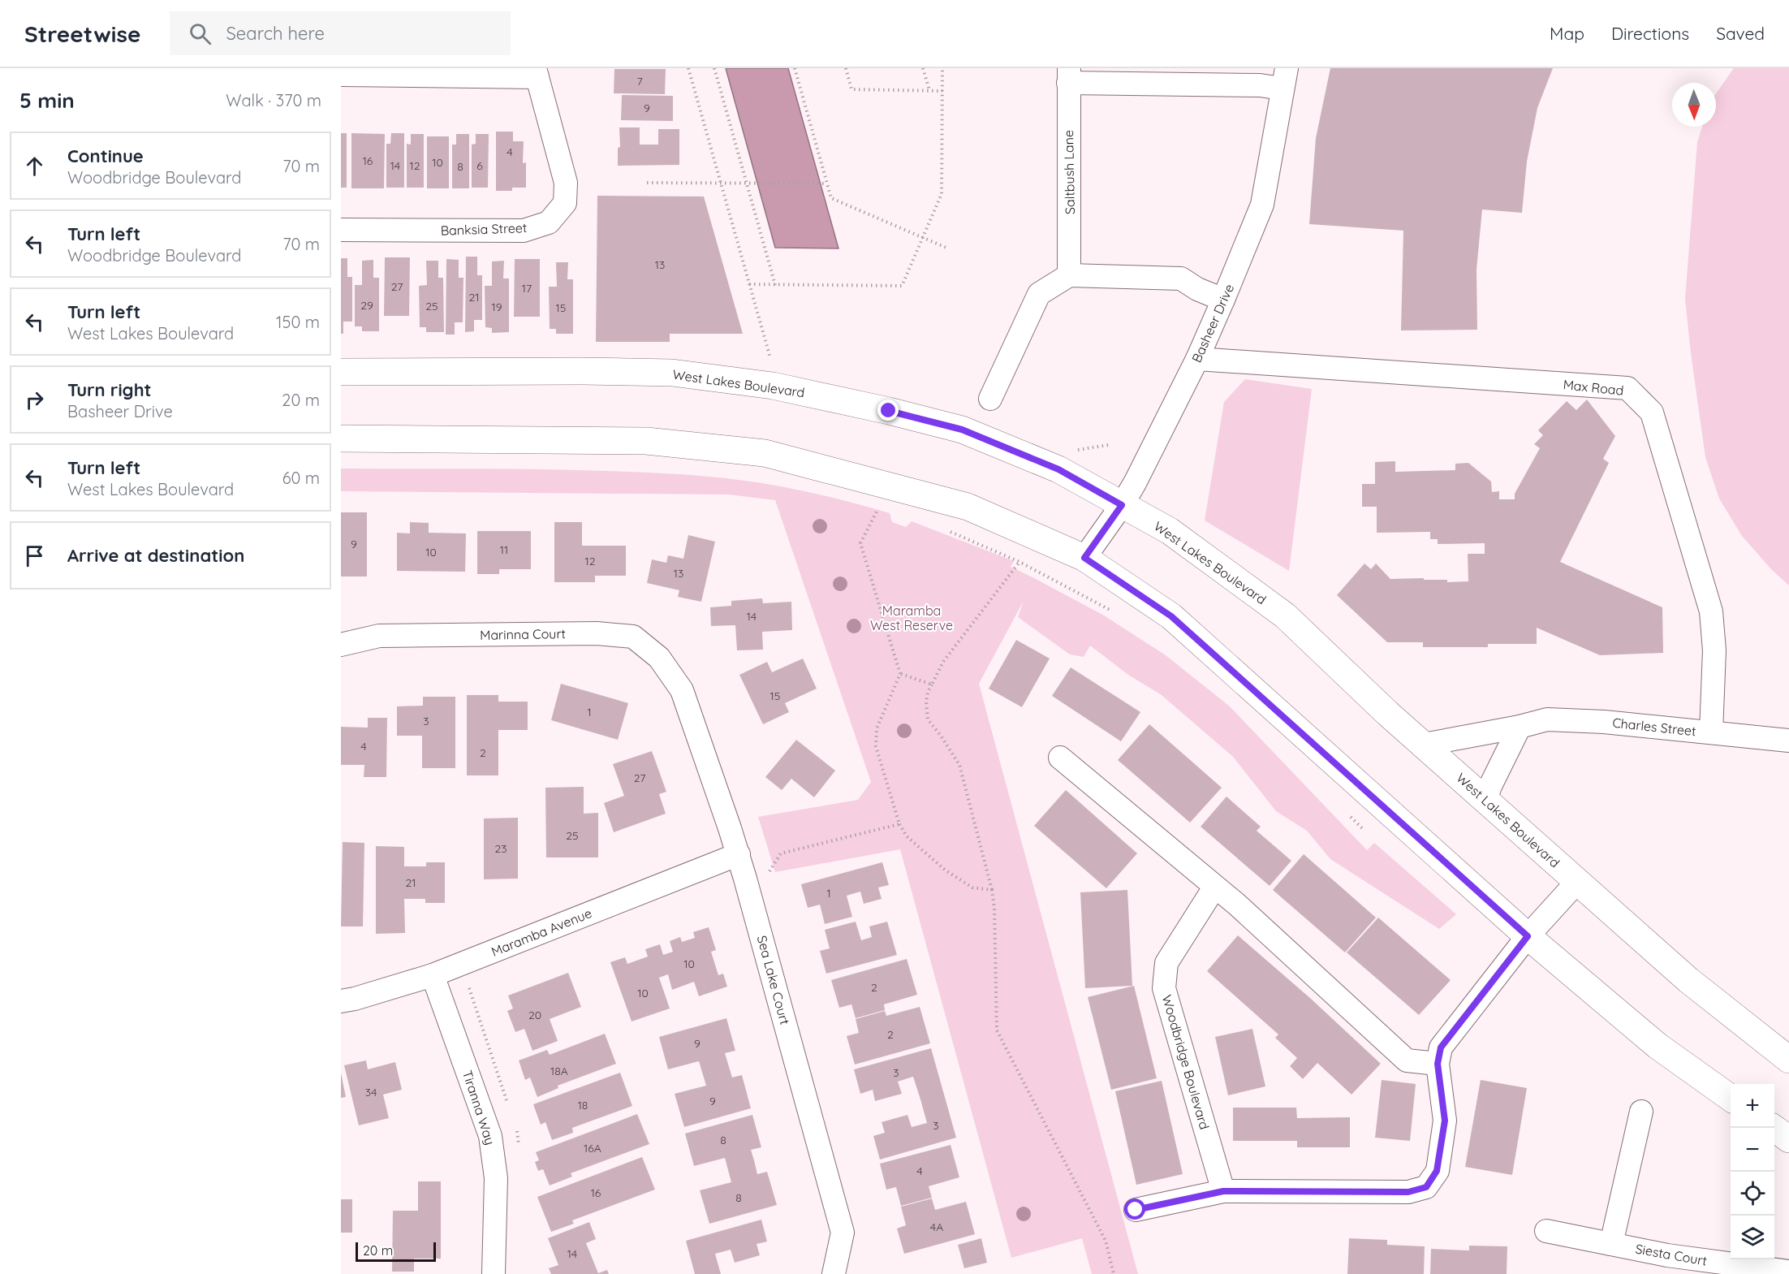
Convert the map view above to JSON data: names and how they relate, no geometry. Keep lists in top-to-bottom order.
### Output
{
  "streets": {
    "main road": ["West Lakes Boulevard"],
    "street": [
      "Saltbush Lane",
      "Banksia Street",
      "Basheer Drive",
      "Max Road",
      "Marinna Court",
      "Charles Street",
      "Maramba Avenue",
      "Sea Lake Court",
      "Woodbridge Boulevard",
      "Tiranna Way",
      "Siesta Court"
    ]
  },
  "crossings": [
    ["Basheer Drive", "West Lakes Boulevard"],
    ["Basheer Drive", "Max Road"],
    ["West Lakes Boulevard", "Charles Street"],
    ["Max Road", "Charles Street"],
    ["Marinna Court", "Sea Lake Court"],
    ["Maramba Avenue", "Sea Lake Court"],
    ["Maramba Avenue", "Tiranna Way"]
  ],
  "parks": ["Maramba West Reserve"],
  "house_numbers": [
    "7",
    "9",
    "4",
    "16",
    "10",
    "14",
    "12",
    "6",
    "8",
    "13",
    "27",
    "17",
    "21",
    "29",
    "25",
    "19",
    "15",
    "9",
    "11",
    "10",
    "12",
    "13",
    "14",
    "15",
    "1",
    "3",
    "4",
    "2",
    "27",
    "25",
    "23",
    "21",
    "1",
    "10",
    "2",
    "10",
    "20",
    "2",
    "9",
    "18A",
    "3",
    "34",
    "9",
    "18",
    "3",
    "8",
    "16A",
    "4",
    "16",
    "8",
    "4A",
    "14"
  ],
  "scale_bar": "20 m",
  "north": "bottom",
  "page": {
    "header": "Streetwise",
    "search": "Search here",
    "nav": ["Map", "Directions", "Saved"],
    "heading": ["5 min", "Walk · 370 m"],
    "list": [
      ["Continue", "Woodbridge Boulevard", "70 m"],
      ["Turn left", "Woodbridge Boulevard", "70 m"],
      ["Turn left", "West Lakes Boulevard", "150 m"],
      ["Turn right", "Basheer Drive", "20 m"],
      ["Turn left", "West Lakes Boulevard", "60 m"],
      "Arrive at destination"
    ],
    "map_buttons": ["+", "−"],
    "scale": "20 m"
  }
}
